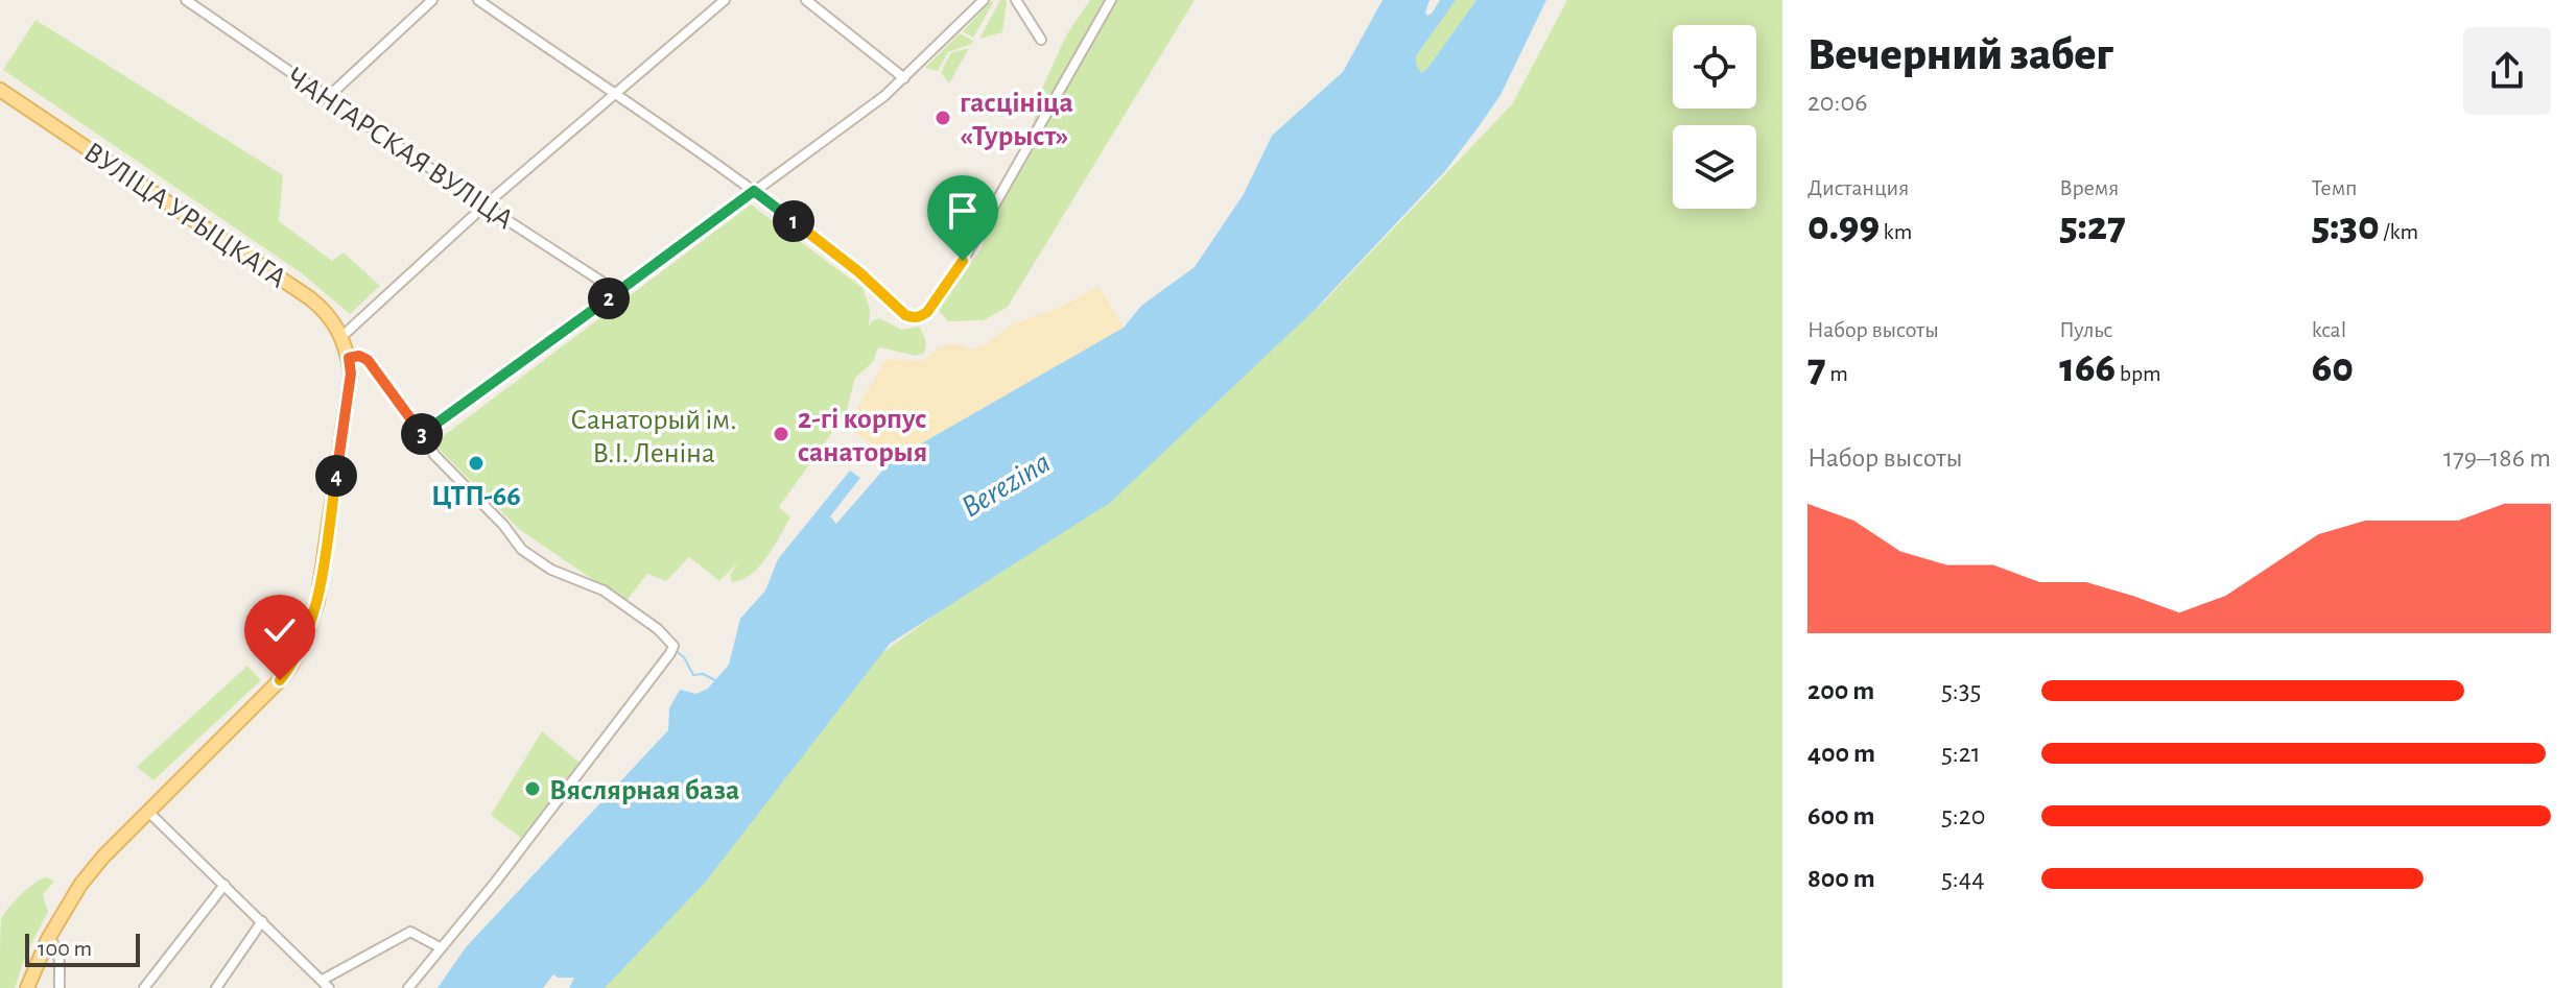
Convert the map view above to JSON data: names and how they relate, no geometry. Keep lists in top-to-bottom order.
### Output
{
  "streets": {
    "main road": ["ВУЛІЦА УРЫЦКАГА"],
    "street": ["ЧАНГАРСКАЯ ВУЛІЦА"]
  },
  "water": ["Berezina"],
  "parks": ["Санаторый ім. В.І. Леніна"],
  "places": [
    "гасцініца «Турыст»",
    "2-гі корпус санаторыя",
    "ЦТП-66",
    "Вяслярная база"
  ],
  "scale_bar": "100 m",
  "page": {
    "heading": ["Вечерний забег", "20:06"],
    "stats": [
      ["Дистанция", "0.99 km"],
      ["Время", "5:27"],
      ["Темп", "5:30 /km"],
      ["Набор высоты", "7 m"],
      ["Пульс", "166 bpm"],
      ["kcal", "60"]
    ],
    "pins": [
      "1",
      "2",
      "3",
      "4"
    ],
    "chart": ["Набор высоты", "179–186 m"],
    "list": [
      {
        "name": "200 m",
        "note": "5:35"
      },
      {
        "name": "400 m",
        "note": "5:21"
      },
      {
        "name": "600 m",
        "note": "5:20"
      },
      {
        "name": "800 m",
        "note": "5:44"
      }
    ],
    "scale": "100 m"
  }
}
